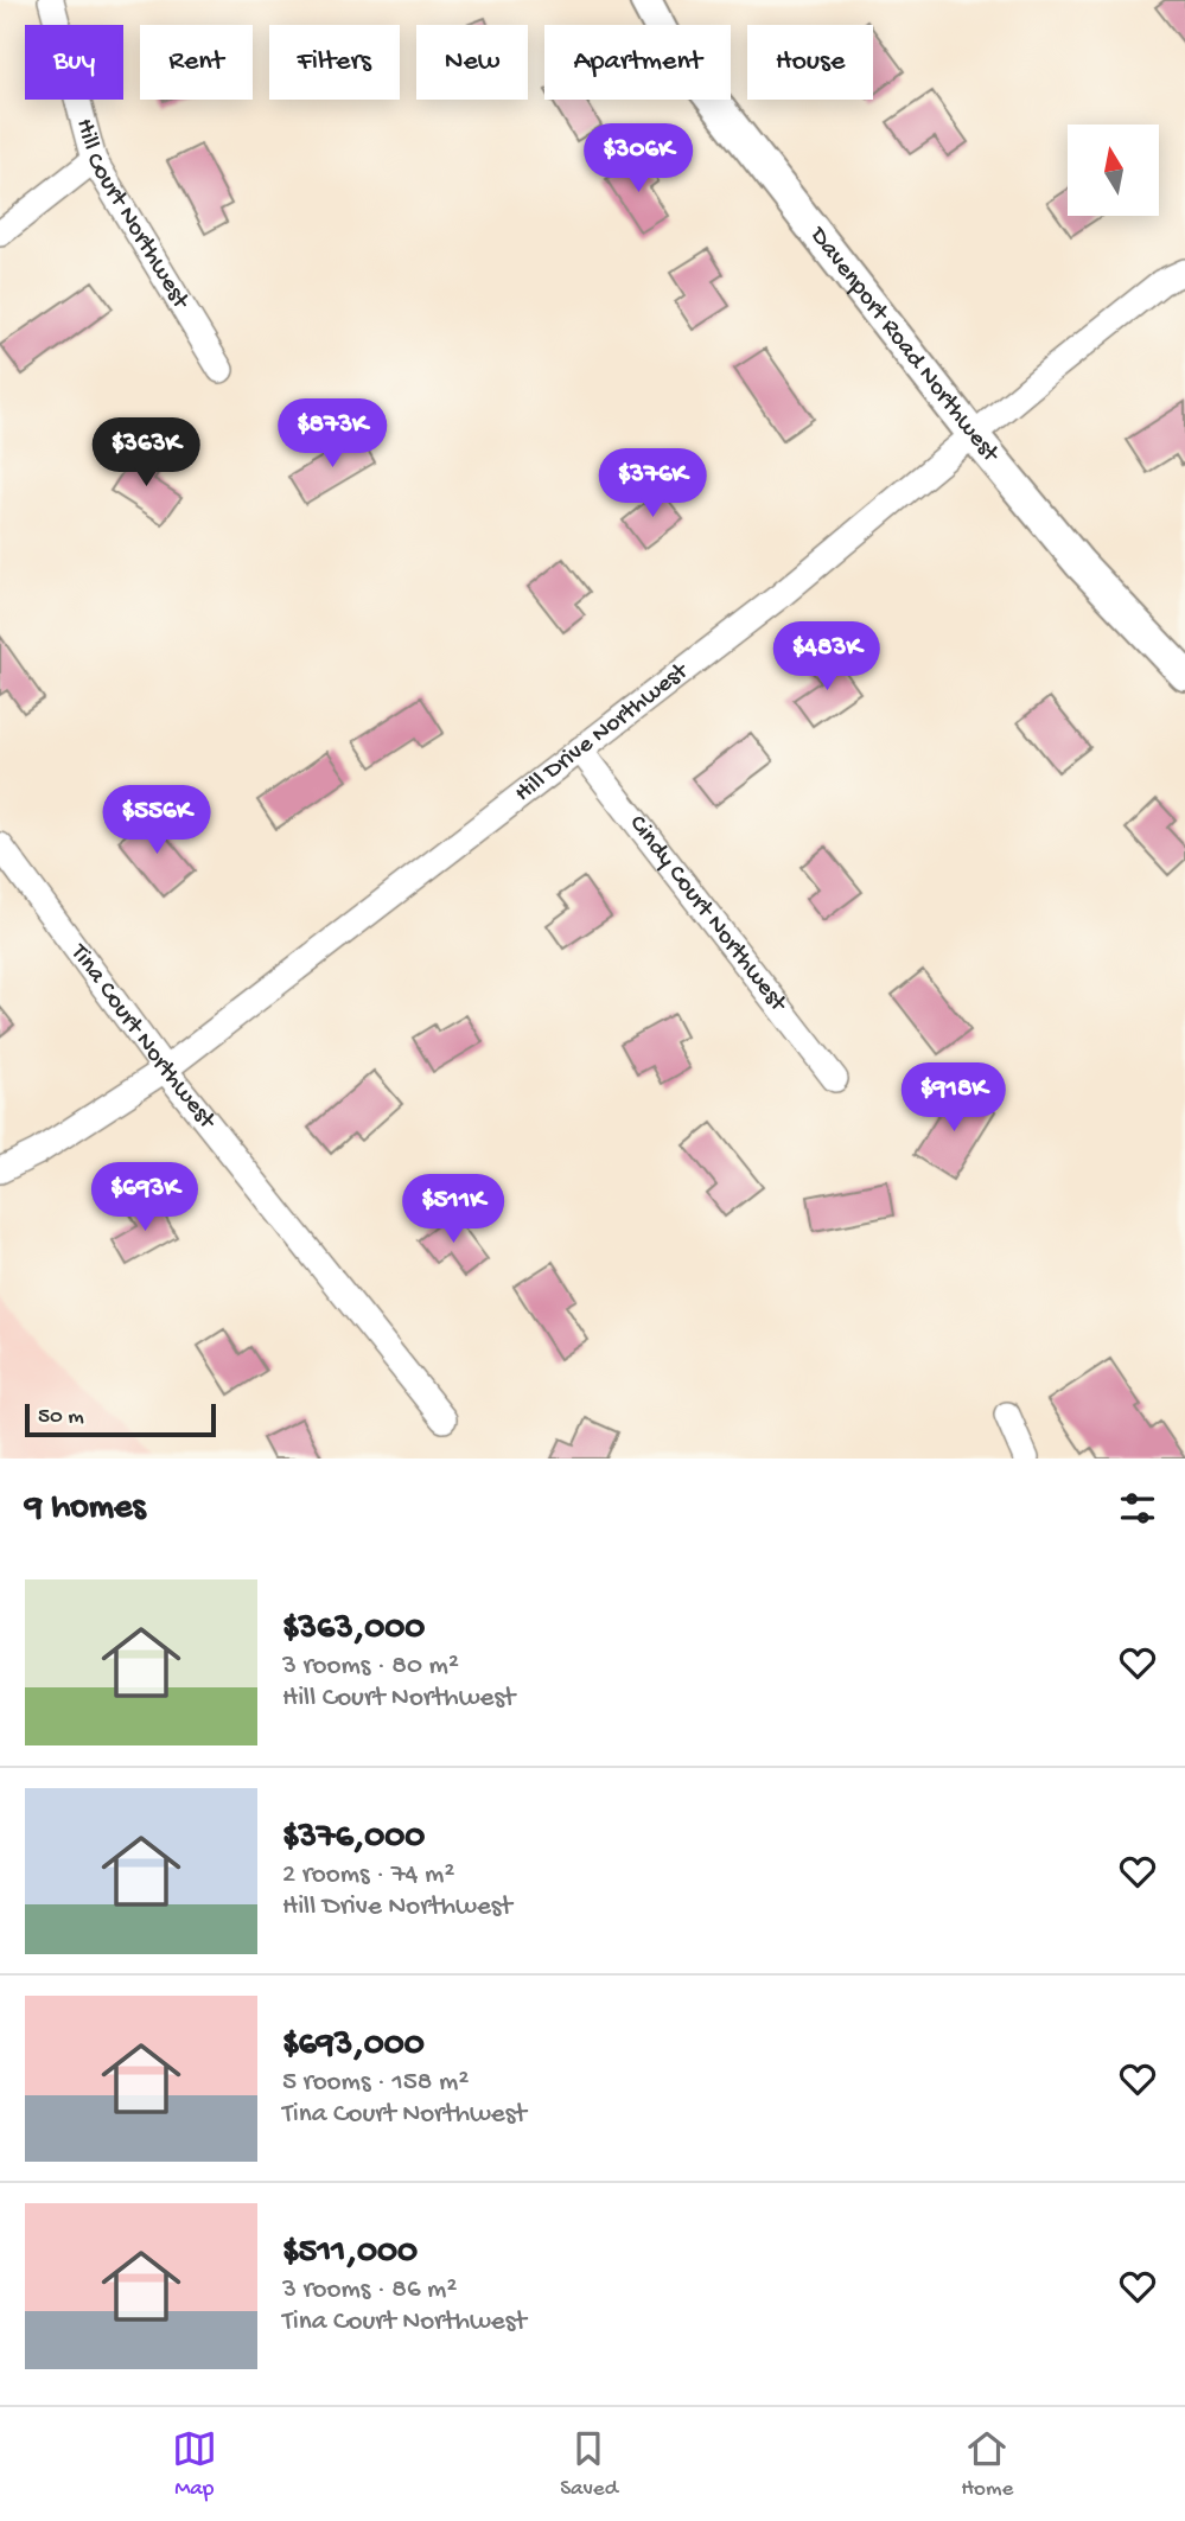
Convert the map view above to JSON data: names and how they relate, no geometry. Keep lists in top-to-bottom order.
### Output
{
  "streets": {
    "street": [
      "Hill Court Northwest",
      "Davenport Road Northwest",
      "Hill Drive Northwest",
      "Cindy Court Northwest",
      "Tina Court Northwest"
    ]
  },
  "crossings": [
    ["Davenport Road Northwest", "Hill Drive Northwest"],
    ["Hill Drive Northwest", "Cindy Court Northwest"],
    ["Hill Drive Northwest", "Tina Court Northwest"]
  ],
  "scale_bar": "50 m",
  "north": "top",
  "page": {
    "chip": [
      "Buy",
      "Rent",
      "Filters",
      "New",
      "Apartment",
      "House"
    ],
    "price": [
      "$306K",
      "$873K",
      "$363K",
      "$376K",
      "$483K",
      "$556K",
      "$918K",
      "$693K",
      "$511K"
    ],
    "scale": "50 m",
    "heading": "9 homes",
    "list": [
      {
        "name": "$363,000",
        "note": "3 rooms · 80 m² · Hill Court Northwest"
      },
      {
        "name": "$376,000",
        "note": "2 rooms · 74 m² · Hill Drive Northwest"
      },
      {
        "name": "$693,000",
        "note": "5 rooms · 158 m² · Tina Court Northwest"
      },
      {
        "name": "$511,000",
        "note": "3 rooms · 86 m² · Tina Court Northwest"
      }
    ],
    "tabs": ["Map", "Saved", "Home"]
  }
}
